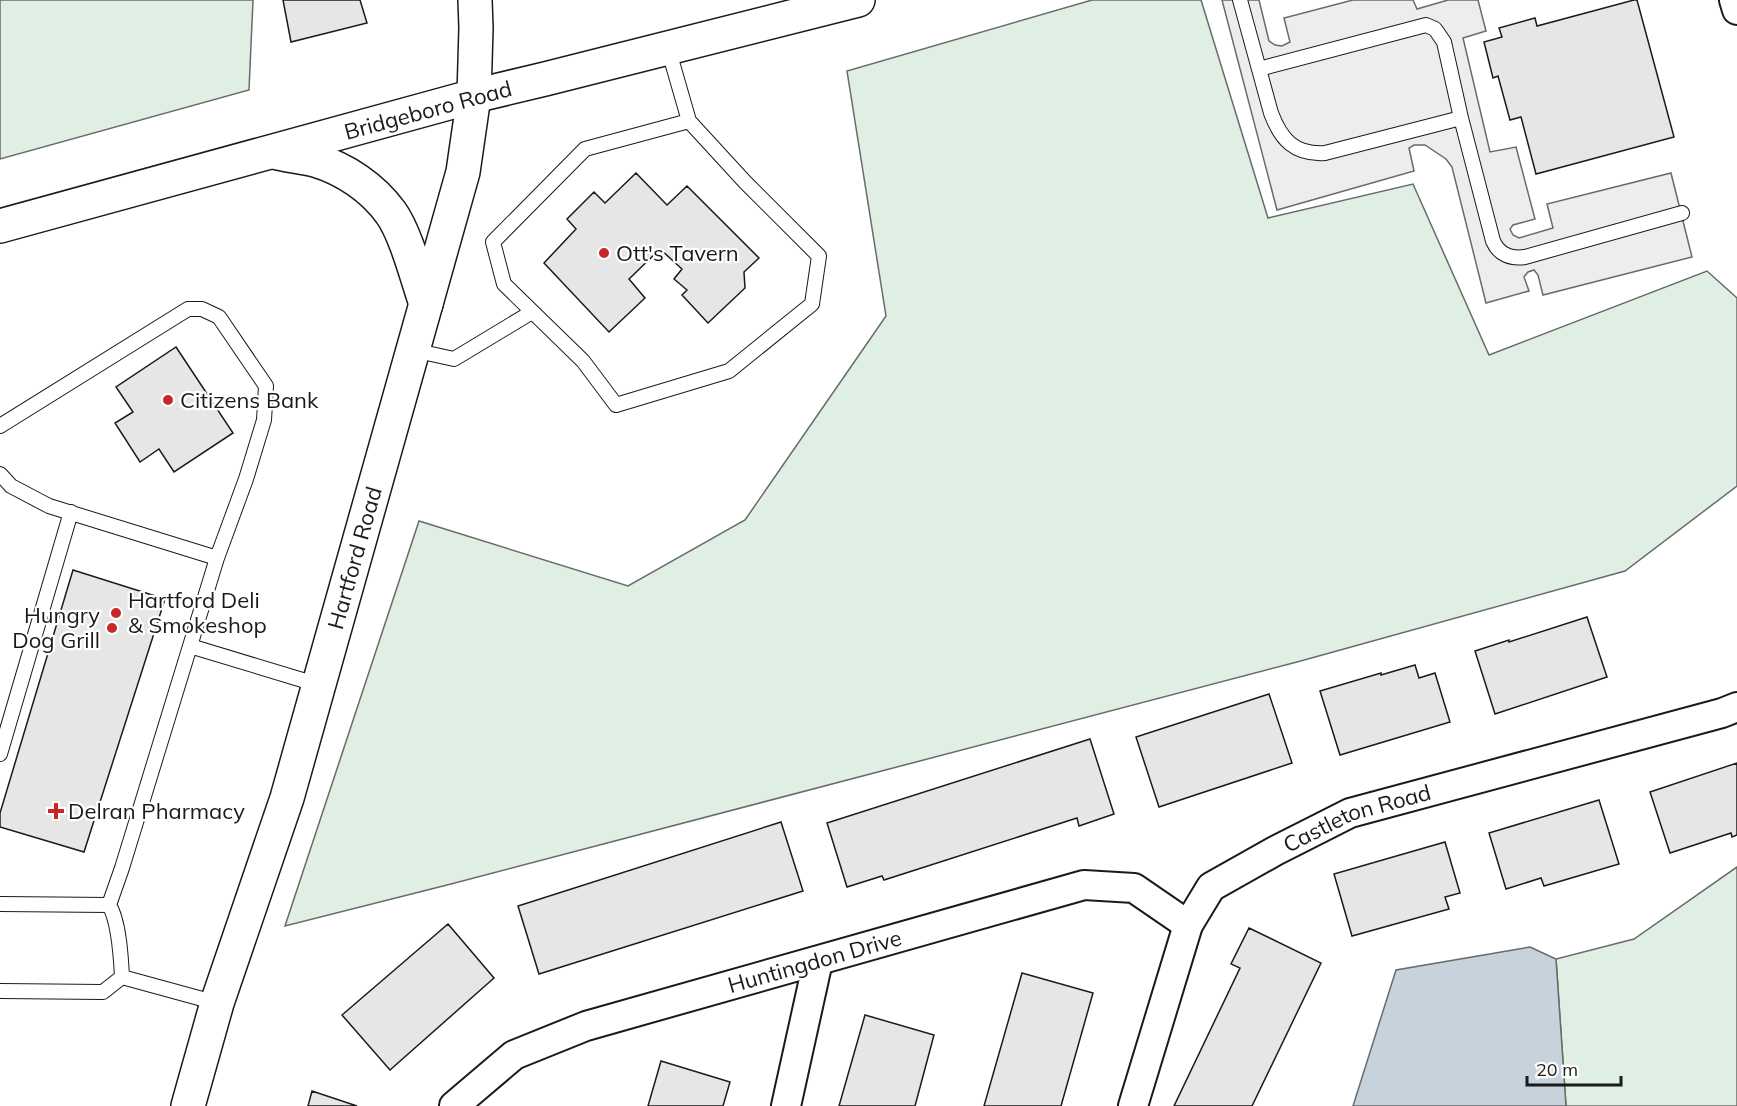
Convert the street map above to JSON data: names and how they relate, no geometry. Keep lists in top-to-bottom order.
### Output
{
  "streets": {
    "main road": ["Bridgeboro Road", "Hartford Road"],
    "street": ["Castleton Road", "Huntingdon Drive"]
  },
  "crossings": [
    ["Bridgeboro Road", "Hartford Road"],
    ["Castleton Road", "Huntingdon Drive"]
  ],
  "places": {
    "other": [
      "Ott's Tavern",
      "Citizens Bank",
      "Hartford Deli & Smokeshop",
      "Hungry Dog Grill"
    ],
    "health": ["Delran Pharmacy"]
  },
  "scale_bar": "20 m"
}
